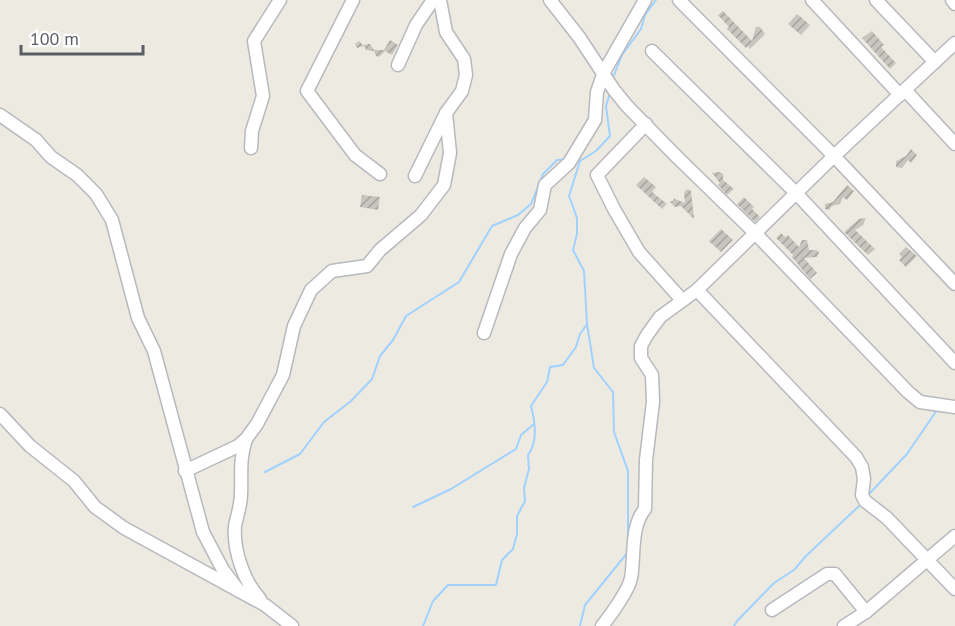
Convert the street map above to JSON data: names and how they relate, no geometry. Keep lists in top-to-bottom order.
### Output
{
  "scale_bar": "100 m"
}
